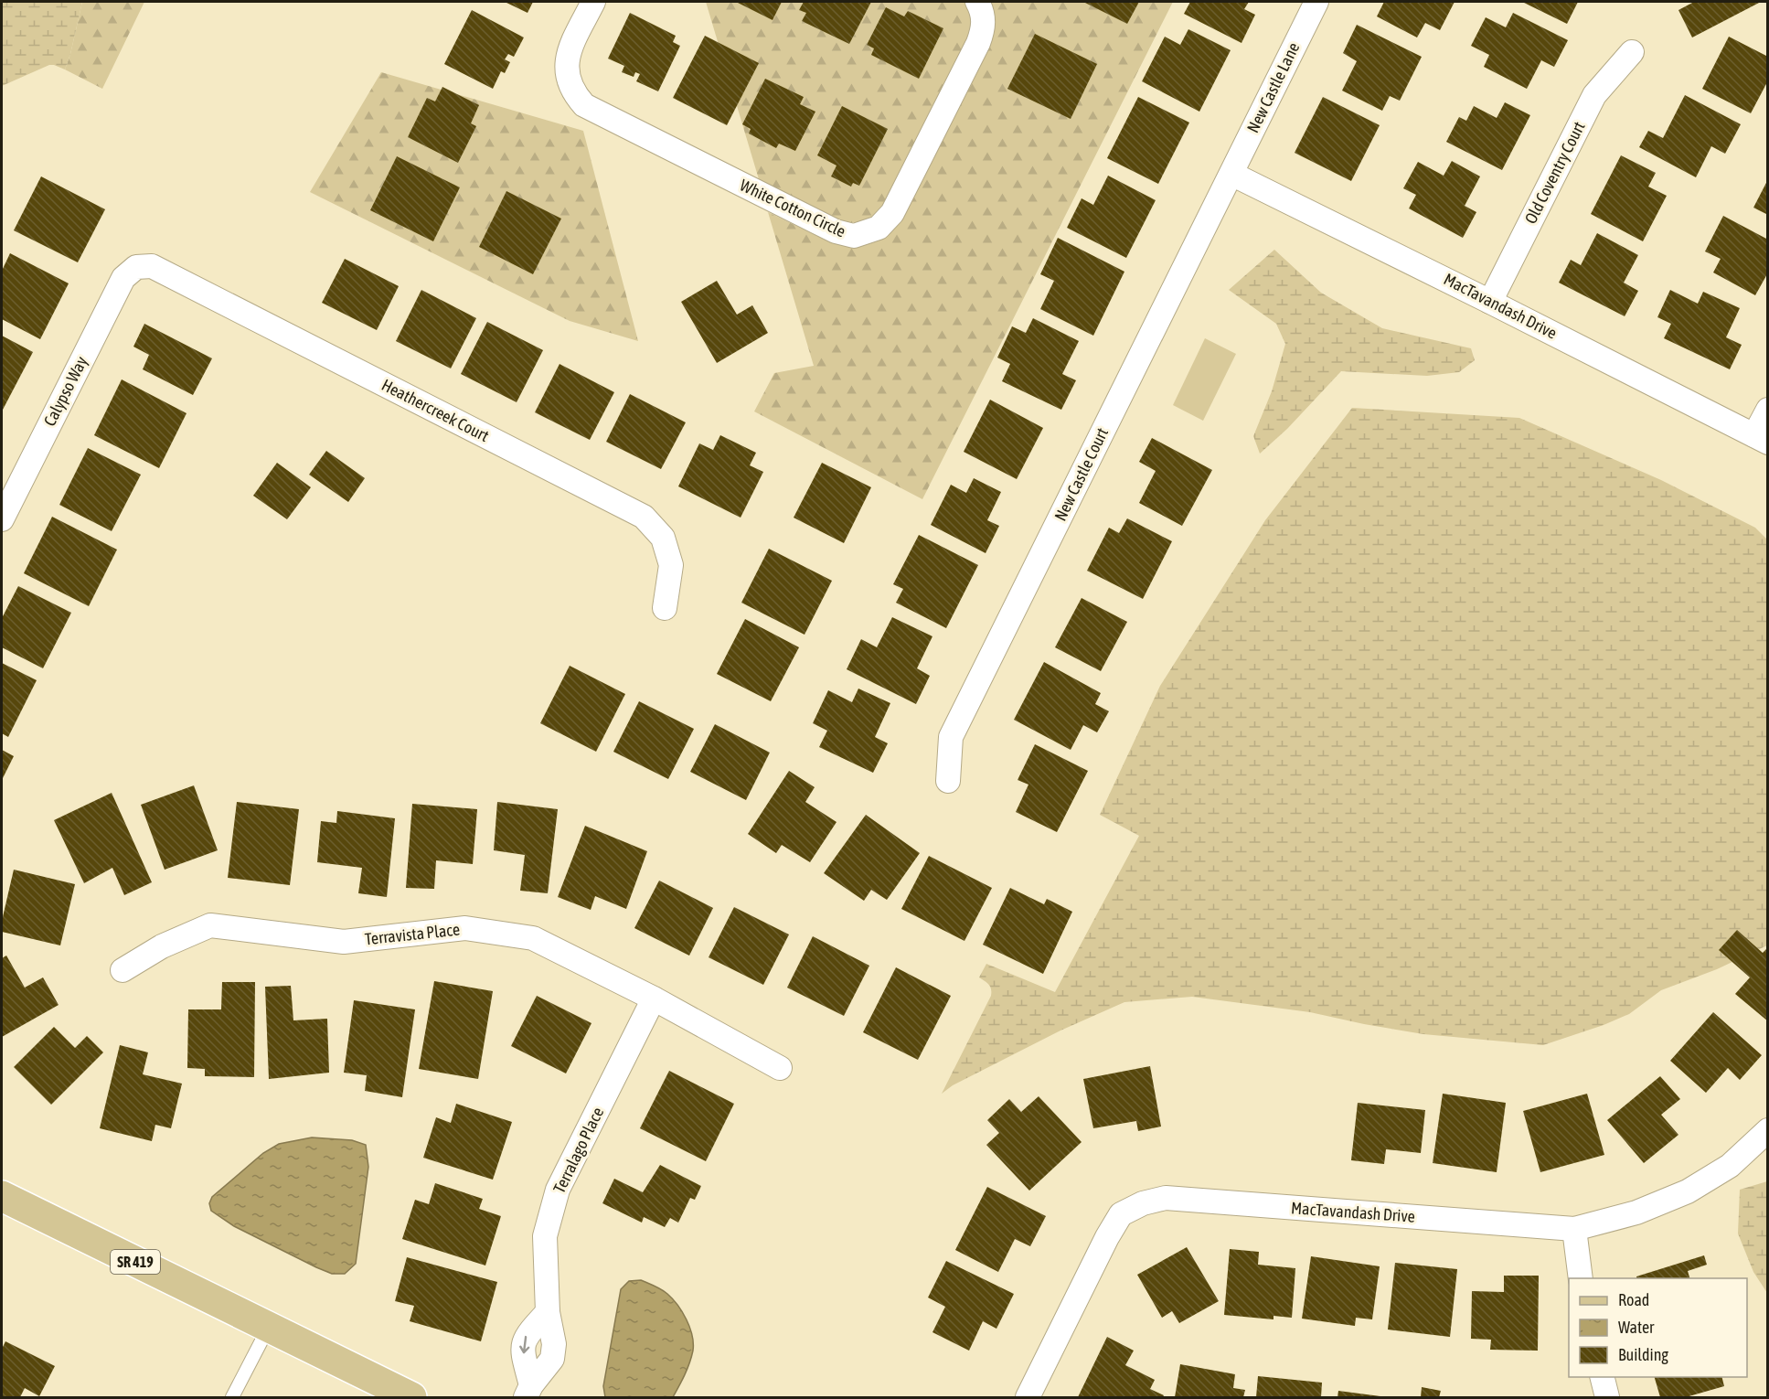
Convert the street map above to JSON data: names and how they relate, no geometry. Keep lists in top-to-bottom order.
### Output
{
  "streets": {
    "main road": ["SR 419"],
    "street": [
      "New Castle Lane",
      "Old Coventry Court",
      "White Cotton Circle",
      "MacTavandash Drive",
      "Calypso Way",
      "Heathercreek Court",
      "New Castle Court",
      "Terravista Place",
      "Terralago Place"
    ]
  },
  "crossings": [
    ["New Castle Lane", "MacTavandash Drive"],
    ["New Castle Lane", "New Castle Court"],
    ["Old Coventry Court", "MacTavandash Drive"],
    ["MacTavandash Drive", "New Castle Court"],
    ["Calypso Way", "Heathercreek Court"],
    ["Terravista Place", "Terralago Place"]
  ],
  "legend": ["Road", "Water", "Building"]
}
